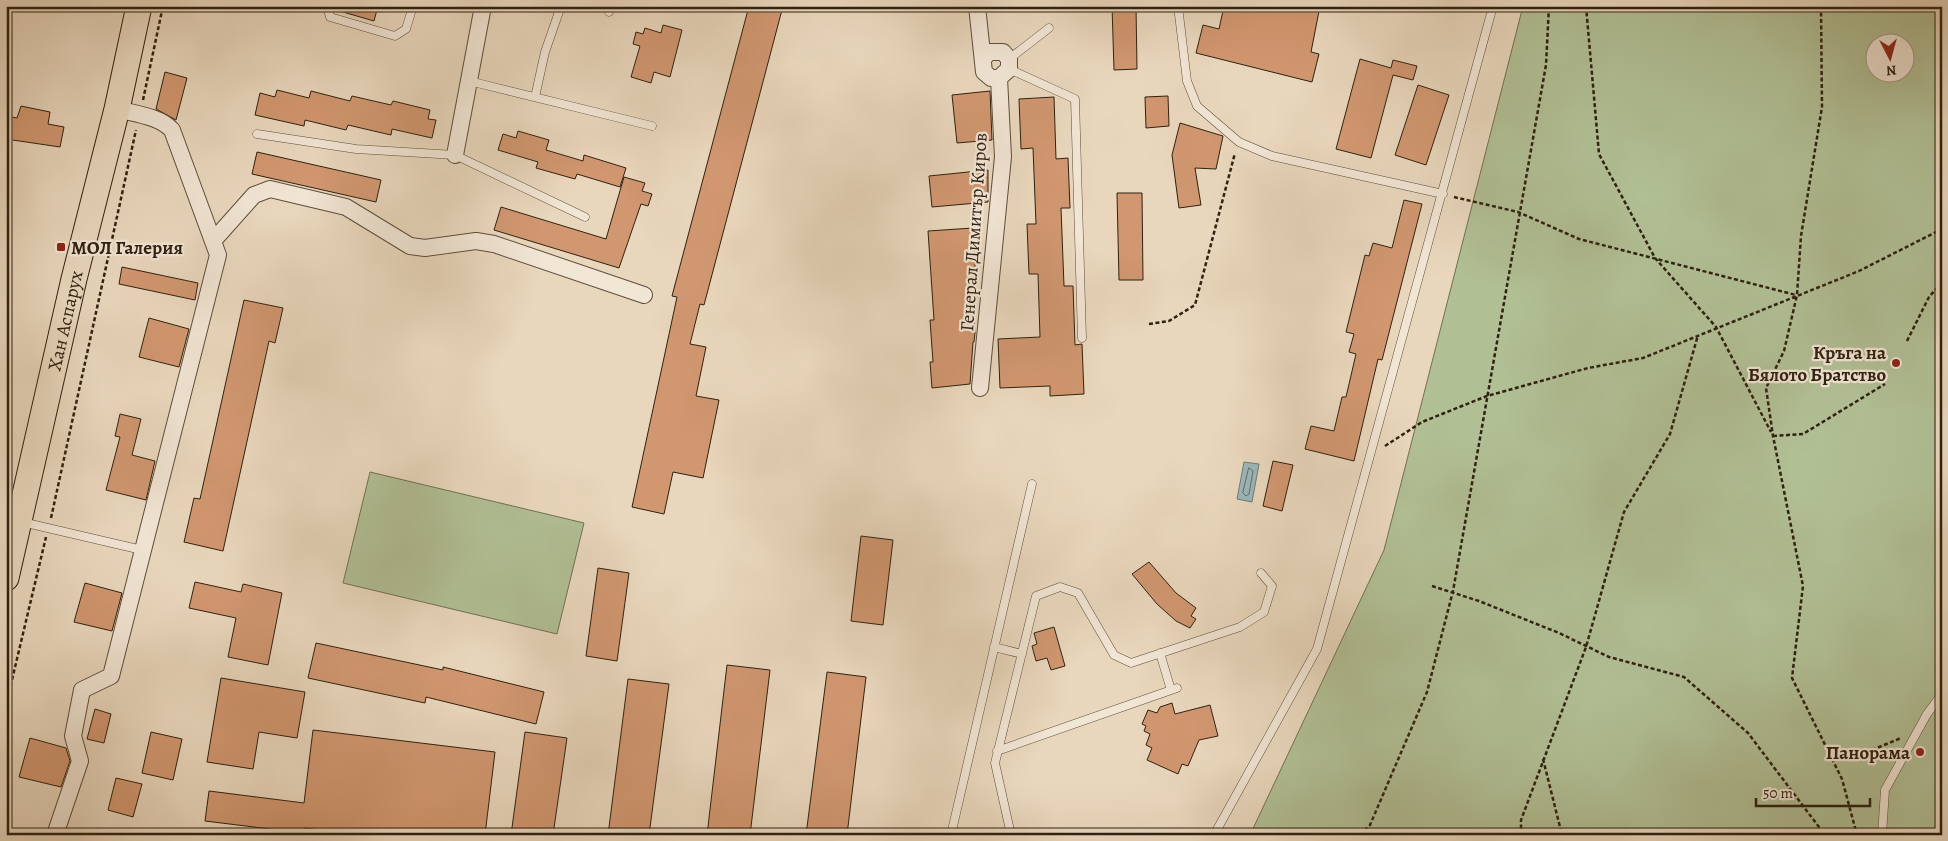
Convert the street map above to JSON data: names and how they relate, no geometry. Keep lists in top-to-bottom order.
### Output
{
  "streets": {
    "main road": ["Хан Аспарух"],
    "street": ["Генерал Димитър Киров"]
  },
  "places": {
    "transit": ["МОЛ Галерия"],
    "other": ["Кръга на Бялото Братство", "Панорама"]
  },
  "scale_bar": "50 m",
  "north": "bottom"
}
